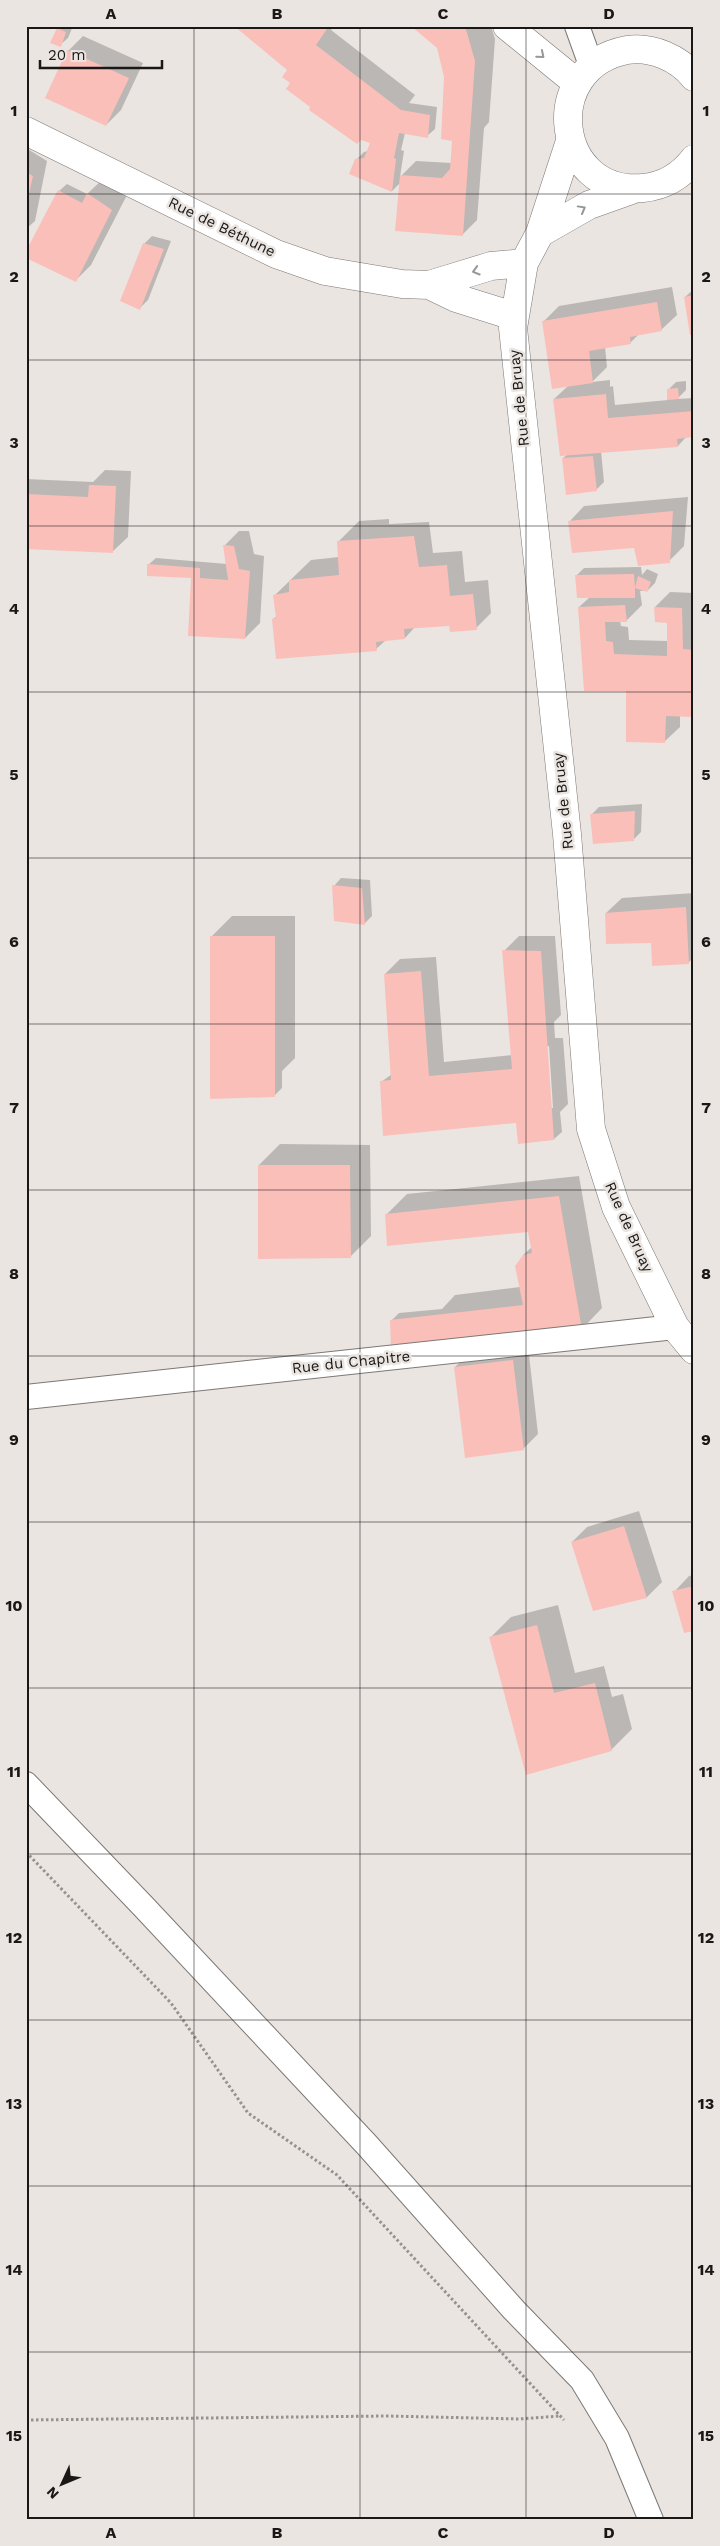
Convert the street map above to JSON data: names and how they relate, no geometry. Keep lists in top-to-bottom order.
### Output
{
  "streets": {
    "street": ["Rue de Béthune", "Rue de Bruay"],
    "lane": ["Rue du Chapitre"]
  },
  "crossings": [
    ["Rue de Béthune", "Rue de Bruay"],
    ["Rue de Bruay", "Rue du Chapitre"]
  ],
  "scale_bar": "20 m",
  "north": "bottom left",
  "grid": {
    "columns": [
      "A",
      "B",
      "C",
      "D"
    ],
    "rows": [
      "1",
      "2",
      "3",
      "4",
      "5",
      "6",
      "7",
      "8",
      "9",
      "10",
      "11",
      "12",
      "13",
      "14",
      "15"
    ]
  }
}
